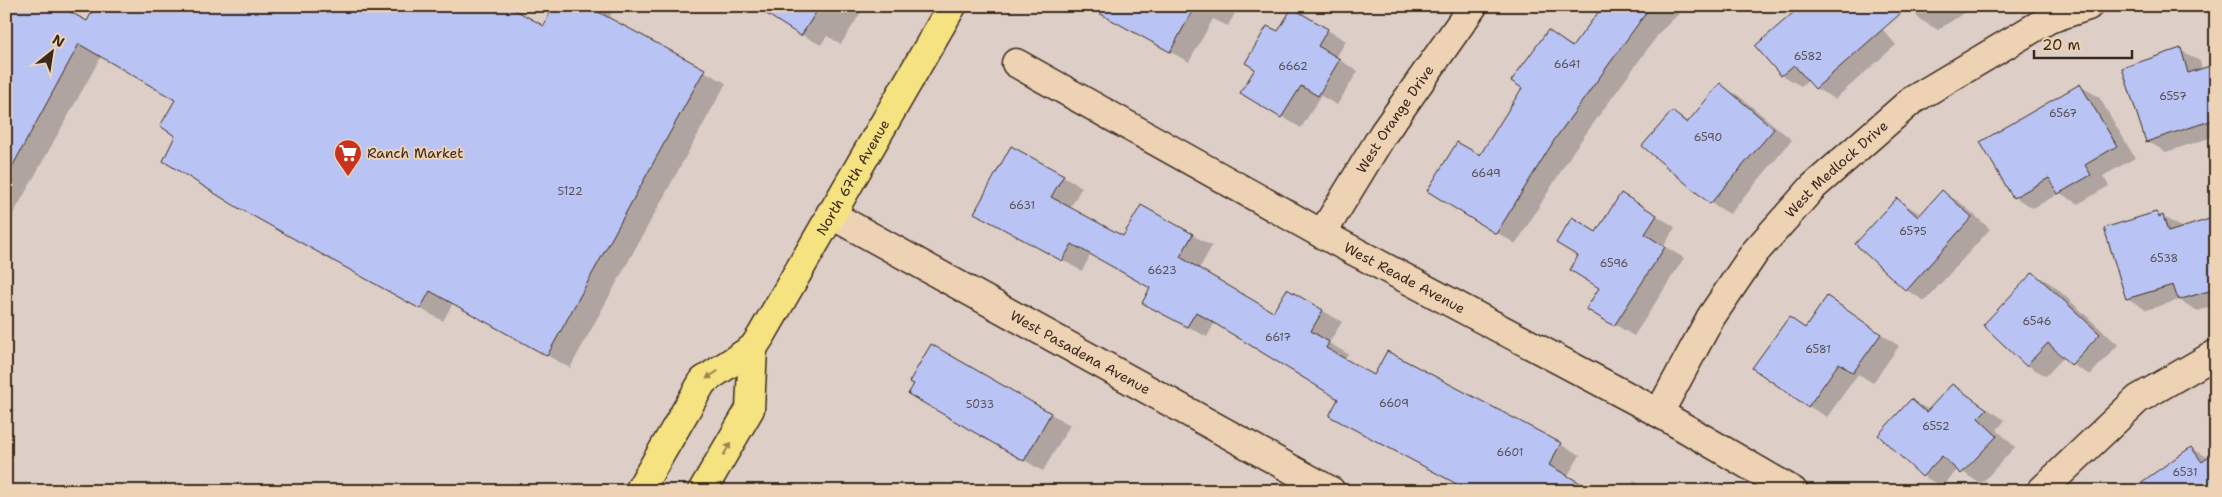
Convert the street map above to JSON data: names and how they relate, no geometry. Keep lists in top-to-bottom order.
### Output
{
  "streets": {
    "main road": ["North 67th Avenue"],
    "street": [
      "West Orange Drive",
      "West Medlock Drive",
      "West Reade Avenue",
      "West Pasadena Avenue"
    ]
  },
  "crossings": [
    ["West Orange Drive", "West Reade Avenue"],
    ["West Medlock Drive", "West Reade Avenue"],
    ["North 67th Avenue", "West Pasadena Avenue"]
  ],
  "places": {
    "supermarket": ["Ranch Market"]
  },
  "house_numbers": [
    "6582",
    "6641",
    "6662",
    "6557",
    "6567",
    "6590",
    "6649",
    "5122",
    "6631",
    "6575",
    "6538",
    "6596",
    "6623",
    "6546",
    "6617",
    "6581",
    "6609",
    "5033",
    "6552",
    "6601",
    "6531"
  ],
  "scale_bar": "20 m",
  "north": "top right"
}
